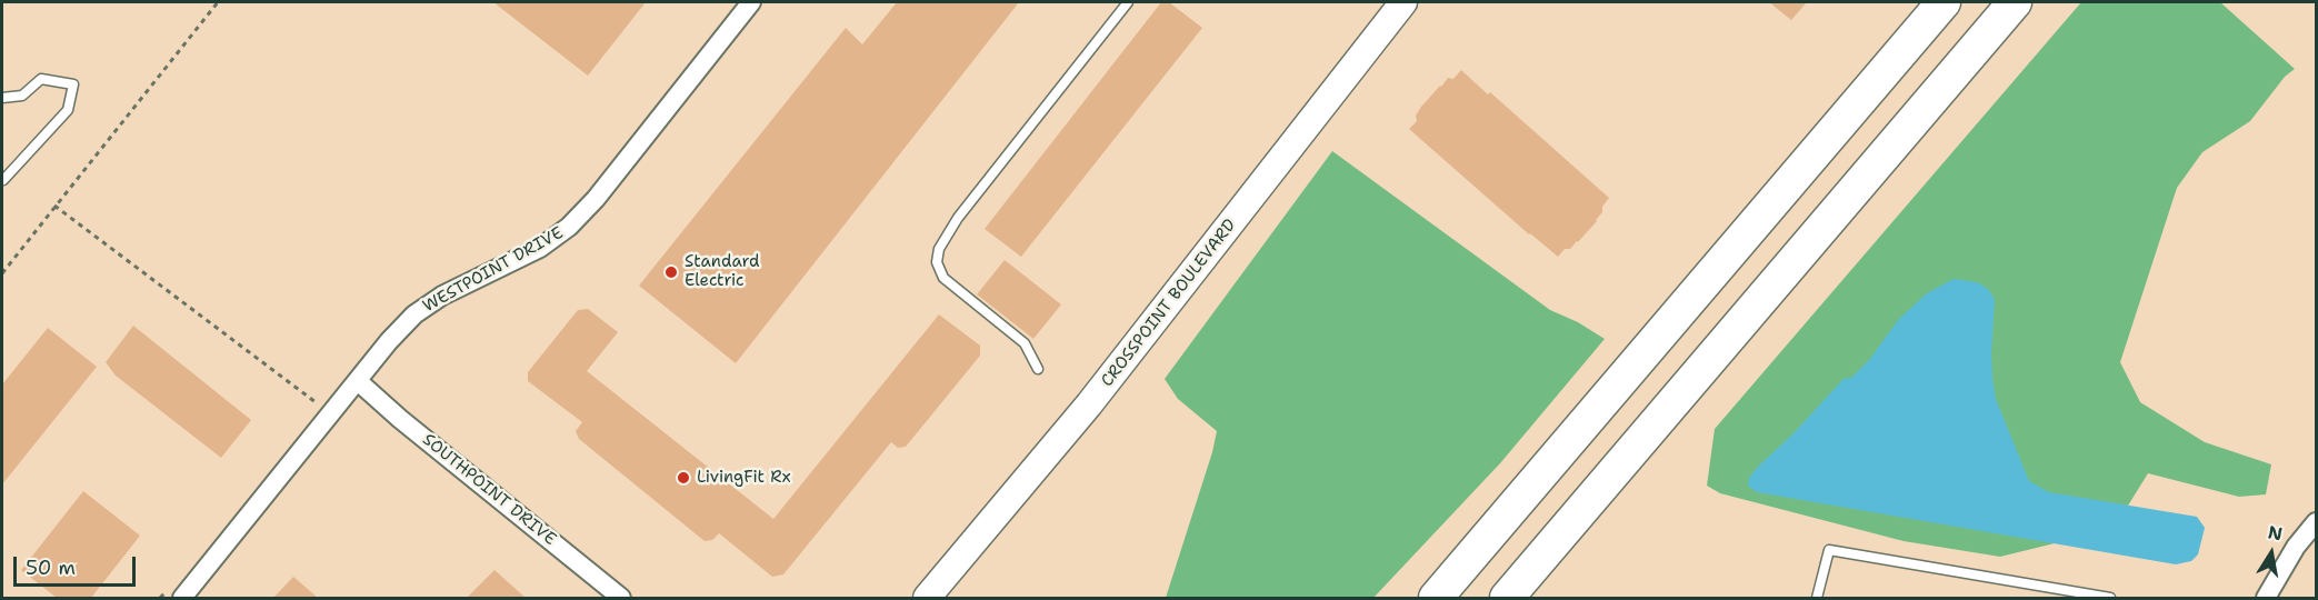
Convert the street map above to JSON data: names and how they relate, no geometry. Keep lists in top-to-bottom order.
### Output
{
  "streets": {
    "street": ["WESTPOINT DRIVE", "CROSSPOINT BOULEVARD", "SOUTHPOINT DRIVE"]
  },
  "crossings": [
    ["WESTPOINT DRIVE", "SOUTHPOINT DRIVE"]
  ],
  "places": ["Standard Electric", "LivingFit Rx"],
  "scale_bar": "50 m",
  "north": "top"
}
